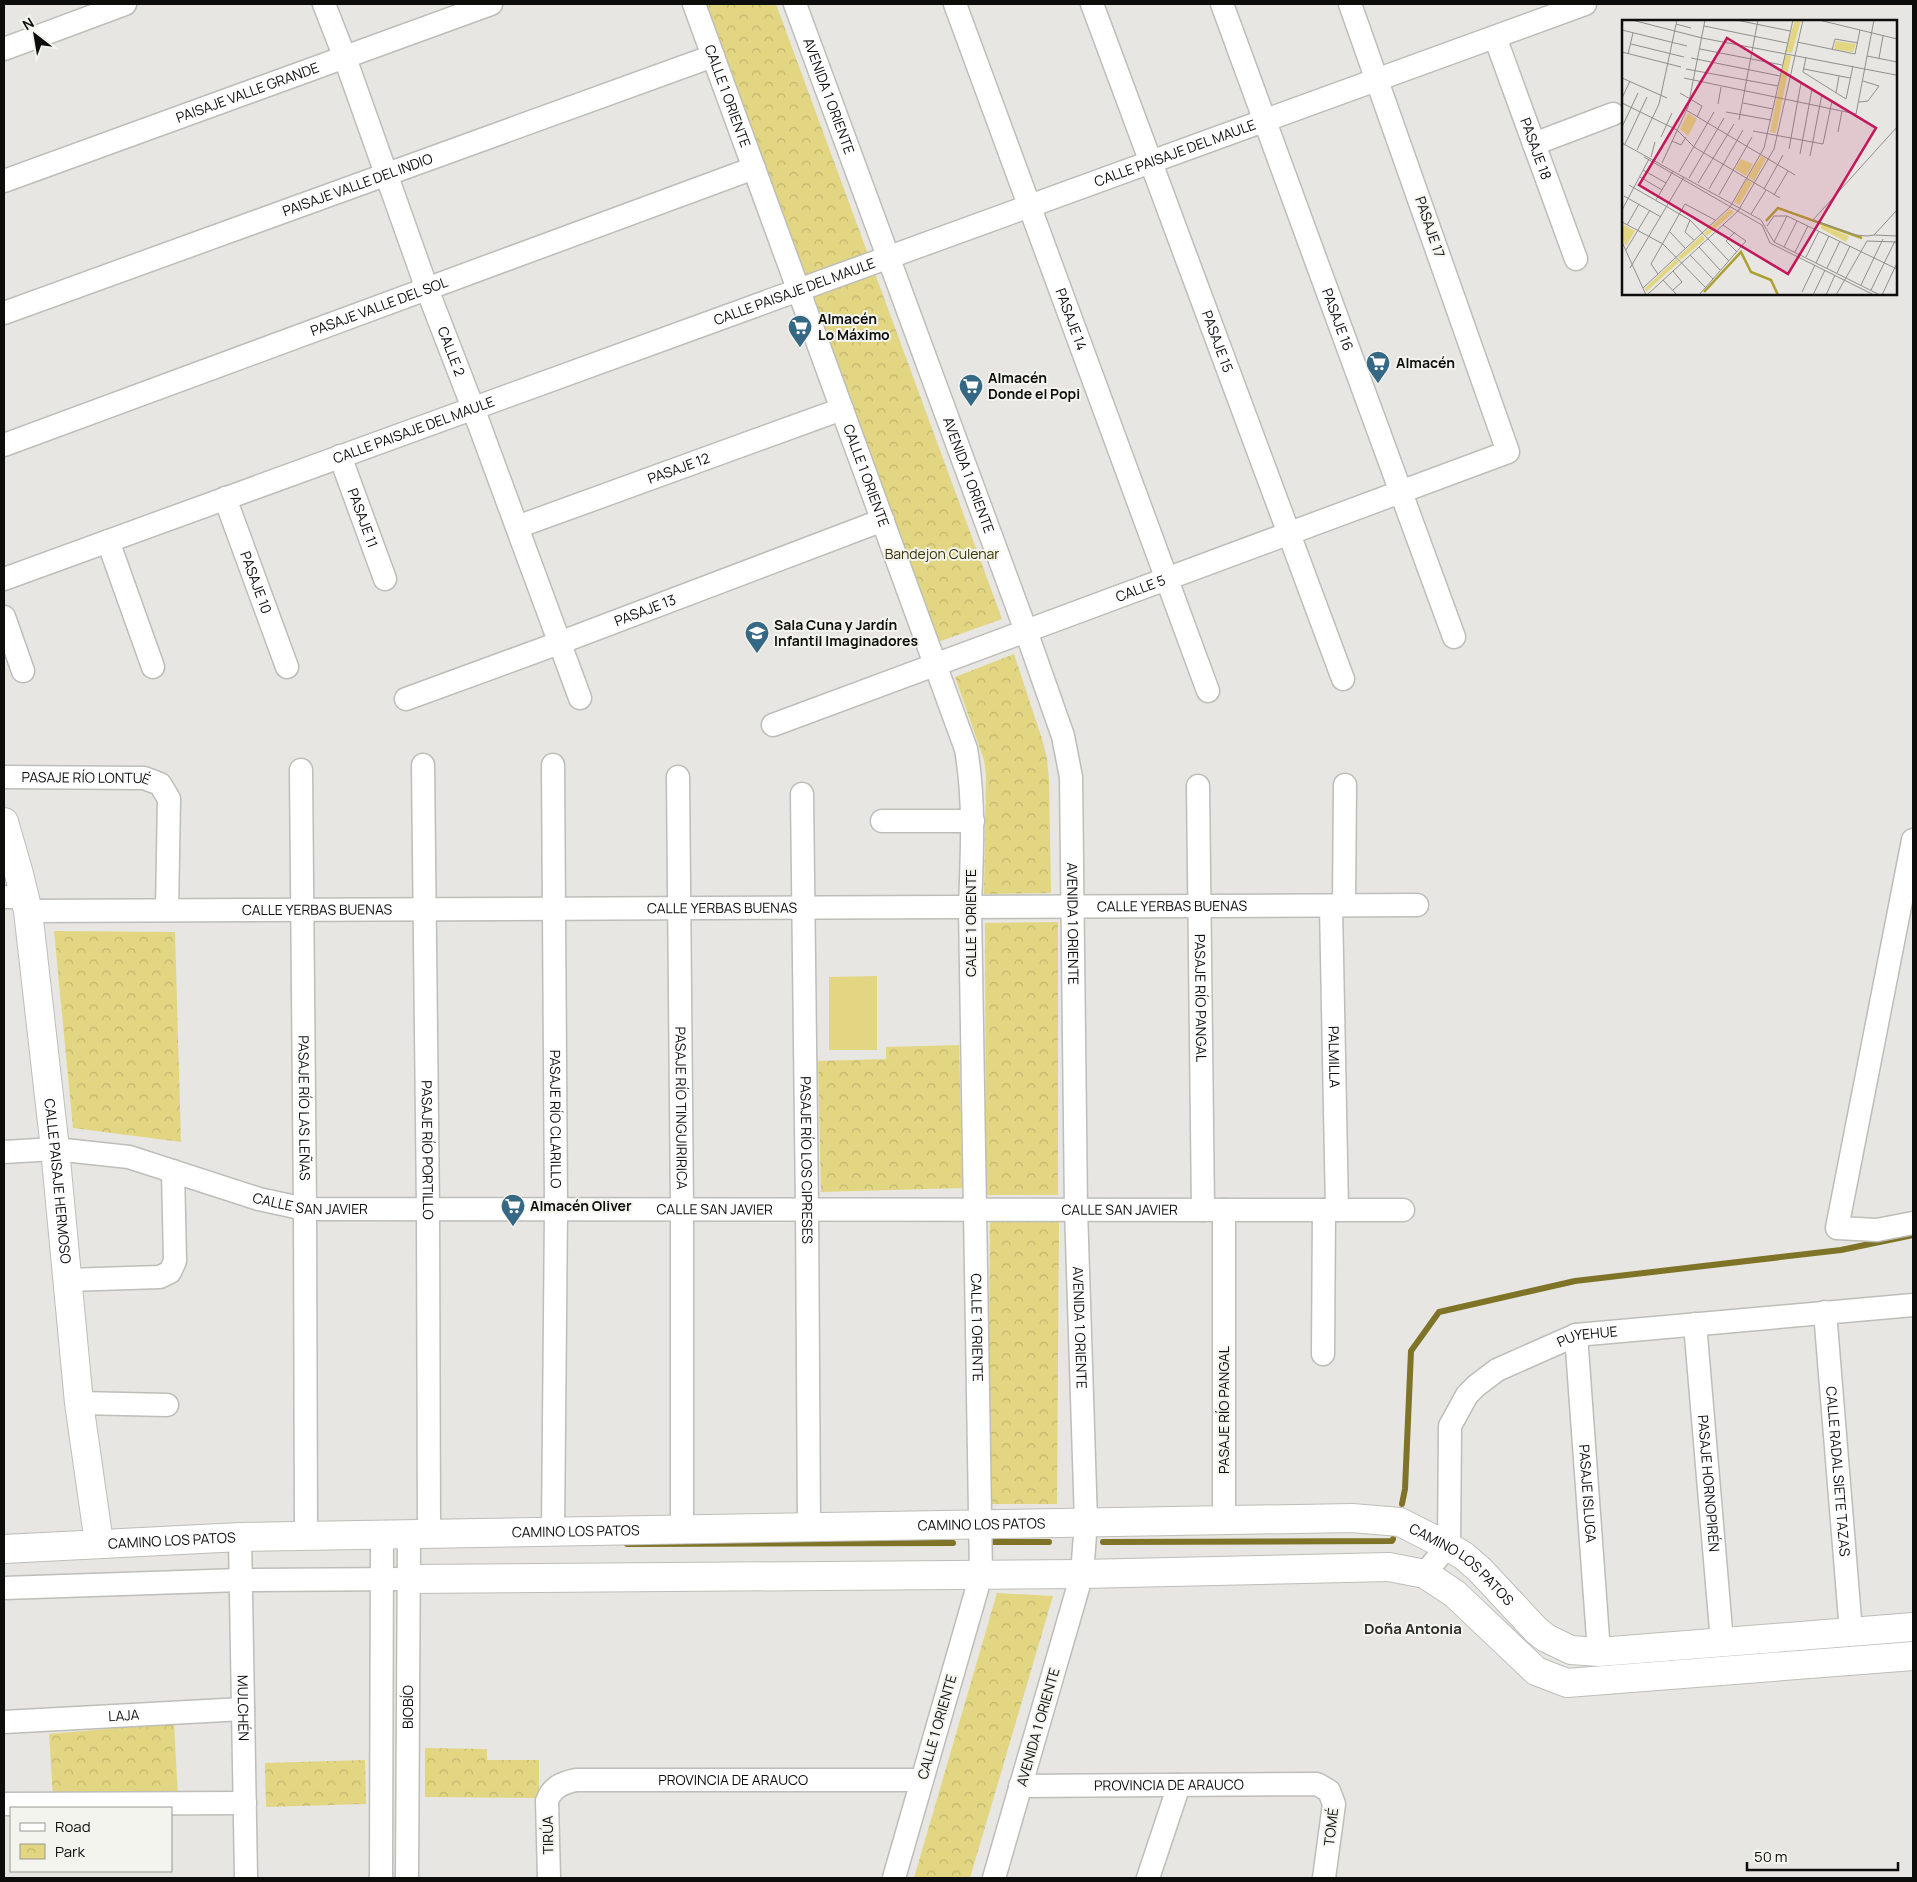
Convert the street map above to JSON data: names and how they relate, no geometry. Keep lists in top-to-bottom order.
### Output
{
  "streets": {
    "street": [
      "PAISAJE VALLE GRANDE",
      "CALLE 1 ORIENTE",
      "AVENIDA 1 ORIENTE",
      "PASAJE 18",
      "CALLE PAISAJE DEL MAULE",
      "PAISAJE VALLE DEL INDIO",
      "PASAJE 17",
      "PASAJE VALLE DEL SOL",
      "PASAJE 14",
      "PASAJE 16",
      "PASAJE 15",
      "CALLE 2",
      "PASAJE 12",
      "PASAJE 11",
      "PASAJE 10",
      "CALLE 5",
      "PASAJE 13",
      "PASAJE RÍO LONTUÉ",
      "CALLE YERBAS BUENAS",
      "PASAJE RÍO PANGAL",
      "PALMILLA",
      "PASAJE RÍO LAS LEÑAS",
      "PASAJE RÍO TINGUIRIRICA",
      "PASAJE RÍO CLARILLO",
      "PASAJE RÍO PORTILLO",
      "PASAJE RÍO LOS CIPRESES",
      "CALLE PAISAJE HERMOSO",
      "CALLE SAN JAVIER",
      "PUYEHUE",
      "CALLE RADAL SIETE TAZAS",
      "PASAJE HORNOPIRÉN",
      "PASAJE ISLUGA",
      "CAMINO LOS PATOS",
      "BIOBÍO",
      "MULCHÉN",
      "LAJA",
      "PROVINCIA DE ARAUCO",
      "TOMÉ",
      "TIRÚA"
    ]
  },
  "crossings": [
    ["PAISAJE VALLE GRANDE", "CALLE 2"],
    ["CALLE 1 ORIENTE", "CALLE PAISAJE DEL MAULE"],
    ["CALLE 1 ORIENTE", "PAISAJE VALLE DEL INDIO"],
    ["CALLE 1 ORIENTE", "PASAJE VALLE DEL SOL"],
    ["CALLE 1 ORIENTE", "PASAJE 12"],
    ["CALLE 1 ORIENTE", "CALLE 5"],
    ["CALLE 1 ORIENTE", "PASAJE 13"],
    ["CALLE 1 ORIENTE", "CALLE YERBAS BUENAS"],
    ["CALLE 1 ORIENTE", "CALLE SAN JAVIER"],
    ["CALLE 1 ORIENTE", "CAMINO LOS PATOS"],
    ["CALLE 1 ORIENTE", "PROVINCIA DE ARAUCO"],
    ["AVENIDA 1 ORIENTE", "CALLE PAISAJE DEL MAULE"],
    ["AVENIDA 1 ORIENTE", "CALLE 5"],
    ["AVENIDA 1 ORIENTE", "CALLE YERBAS BUENAS"],
    ["AVENIDA 1 ORIENTE", "CALLE SAN JAVIER"],
    ["AVENIDA 1 ORIENTE", "CAMINO LOS PATOS"],
    ["AVENIDA 1 ORIENTE", "PROVINCIA DE ARAUCO"],
    ["PASAJE 18", "CALLE PAISAJE DEL MAULE"],
    ["CALLE PAISAJE DEL MAULE", "PASAJE 17"],
    ["CALLE PAISAJE DEL MAULE", "PASAJE 14"],
    ["CALLE PAISAJE DEL MAULE", "PASAJE 16"],
    ["CALLE PAISAJE DEL MAULE", "PASAJE 15"],
    ["CALLE PAISAJE DEL MAULE", "CALLE 2"],
    ["CALLE PAISAJE DEL MAULE", "PASAJE 11"],
    ["CALLE PAISAJE DEL MAULE", "PASAJE 10"],
    ["PAISAJE VALLE DEL INDIO", "CALLE 2"],
    ["PASAJE 17", "CALLE 5"],
    ["PASAJE VALLE DEL SOL", "CALLE 2"],
    ["PASAJE 14", "CALLE 5"],
    ["PASAJE 16", "CALLE 5"],
    ["PASAJE 15", "CALLE 5"],
    ["CALLE 2", "PASAJE 12"],
    ["CALLE 2", "PASAJE 13"],
    ["PASAJE RÍO LONTUÉ", "CALLE YERBAS BUENAS"],
    ["CALLE YERBAS BUENAS", "PASAJE RÍO PANGAL"],
    ["CALLE YERBAS BUENAS", "PALMILLA"],
    ["CALLE YERBAS BUENAS", "PASAJE RÍO LAS LEÑAS"],
    ["CALLE YERBAS BUENAS", "PASAJE RÍO TINGUIRIRICA"],
    ["CALLE YERBAS BUENAS", "PASAJE RÍO CLARILLO"],
    ["CALLE YERBAS BUENAS", "PASAJE RÍO PORTILLO"],
    ["CALLE YERBAS BUENAS", "PASAJE RÍO LOS CIPRESES"],
    ["CALLE YERBAS BUENAS", "CALLE PAISAJE HERMOSO"],
    ["PASAJE RÍO PANGAL", "CALLE SAN JAVIER"],
    ["PASAJE RÍO PANGAL", "CAMINO LOS PATOS"],
    ["PALMILLA", "CALLE SAN JAVIER"],
    ["PASAJE RÍO LAS LEÑAS", "CALLE SAN JAVIER"],
    ["PASAJE RÍO LAS LEÑAS", "CAMINO LOS PATOS"],
    ["PASAJE RÍO TINGUIRIRICA", "CALLE SAN JAVIER"],
    ["PASAJE RÍO TINGUIRIRICA", "CAMINO LOS PATOS"],
    ["PASAJE RÍO CLARILLO", "CALLE SAN JAVIER"],
    ["PASAJE RÍO CLARILLO", "CAMINO LOS PATOS"],
    ["PASAJE RÍO PORTILLO", "CALLE SAN JAVIER"],
    ["PASAJE RÍO PORTILLO", "CAMINO LOS PATOS"],
    ["PASAJE RÍO PORTILLO", "BIOBÍO"],
    ["PASAJE RÍO LOS CIPRESES", "CALLE SAN JAVIER"],
    ["PASAJE RÍO LOS CIPRESES", "CAMINO LOS PATOS"],
    ["CALLE PAISAJE HERMOSO", "CALLE SAN JAVIER"],
    ["CALLE PAISAJE HERMOSO", "CAMINO LOS PATOS"],
    ["PUYEHUE", "CALLE RADAL SIETE TAZAS"],
    ["PUYEHUE", "PASAJE HORNOPIRÉN"],
    ["PUYEHUE", "PASAJE ISLUGA"],
    ["PUYEHUE", "CAMINO LOS PATOS"],
    ["CALLE RADAL SIETE TAZAS", "CAMINO LOS PATOS"],
    ["PASAJE HORNOPIRÉN", "CAMINO LOS PATOS"],
    ["PASAJE ISLUGA", "CAMINO LOS PATOS"],
    ["CAMINO LOS PATOS", "BIOBÍO"],
    ["CAMINO LOS PATOS", "MULCHÉN"],
    ["MULCHÉN", "LAJA"],
    ["PROVINCIA DE ARAUCO", "TOMÉ"],
    ["PROVINCIA DE ARAUCO", "TIRÚA"]
  ],
  "districts": ["Doña Antonia"],
  "parks": ["Bandejon Culenar"],
  "places": {
    "supermarket": [
      "Almacén Lo Máximo",
      "Almacén",
      "Almacén Donde el Popi",
      "Almacén Oliver"
    ],
    "school or university": ["Sala Cuna y Jardín Infantil Imaginadores"]
  },
  "legend": ["Road", "Park"],
  "scale_bar": "50 m",
  "north": "top left"
}
